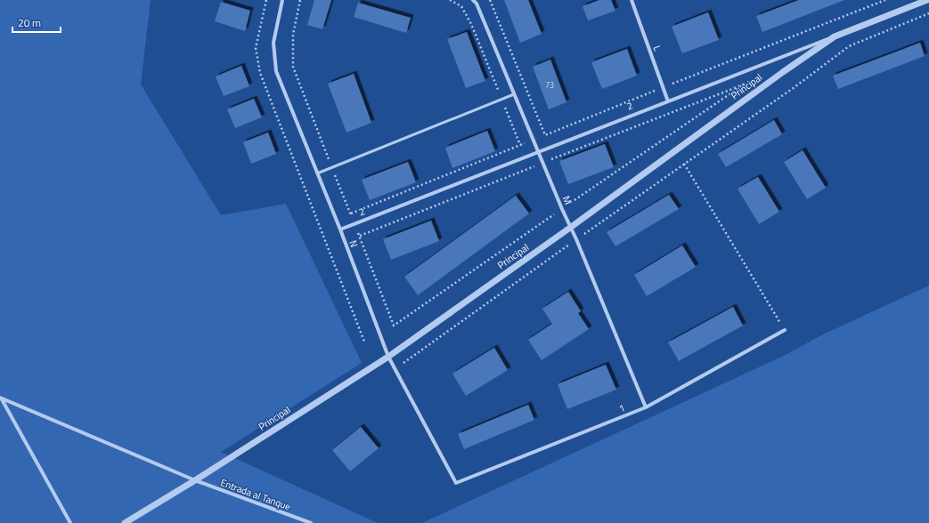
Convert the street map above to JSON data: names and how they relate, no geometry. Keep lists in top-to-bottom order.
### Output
{
  "streets": {
    "street": [
      "L",
      "Principal",
      "2",
      "M",
      "N",
      "1",
      "Entrada al Tanque"
    ]
  },
  "crossings": [
    ["L", "2"],
    ["Principal", "2"],
    ["Principal", "M"],
    ["Principal", "N"],
    ["Principal", "Entrada al Tanque"],
    ["2", "M"],
    ["2", "N"],
    ["M", "1"],
    ["N", "1"]
  ],
  "house_numbers": ["73"],
  "scale_bar": "20 m"
}
